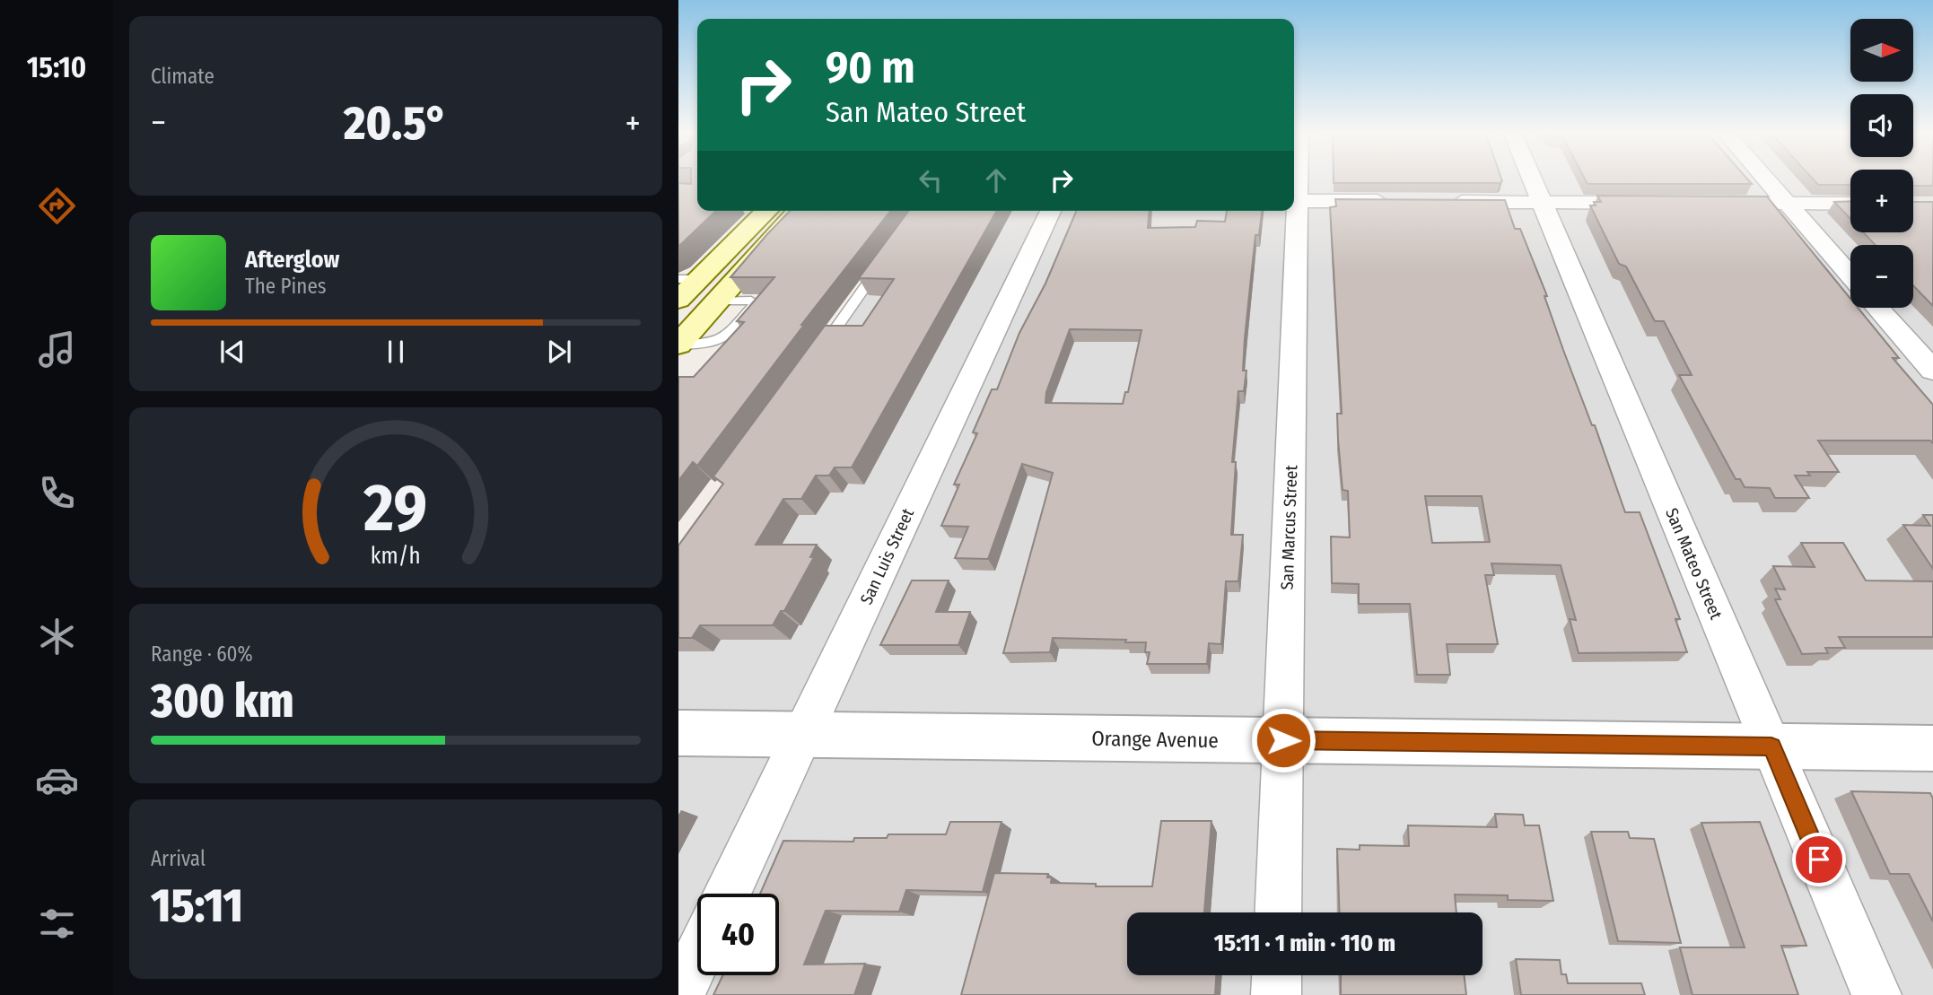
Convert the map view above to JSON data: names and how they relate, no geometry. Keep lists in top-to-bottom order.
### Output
{
  "streets": {
    "street": [
      "San Marcus Street",
      "San Luis Street",
      "San Mateo Street",
      "Orange Avenue"
    ]
  },
  "crossings": [
    ["San Marcus Street", "Orange Avenue"],
    ["San Luis Street", "Orange Avenue"],
    ["San Mateo Street", "Orange Avenue"]
  ],
  "north": "right",
  "page": {
    "tabs": "15:10",
    "tile": [
      "Climate",
      ["Range · 60%", "300 km"],
      ["Arrival", "15:11"]
    ],
    "map_buttons": ["+", "−"],
    "turn": ["90 m", "San Mateo Street"],
    "heat": ["−", "20.5°", "+"],
    "song": ["Afterglow", "The Pines"],
    "limit": "40",
    "trip": "15:11 · 1 min · 110 m",
    "gauge": ["29", "km/h"]
  }
}
